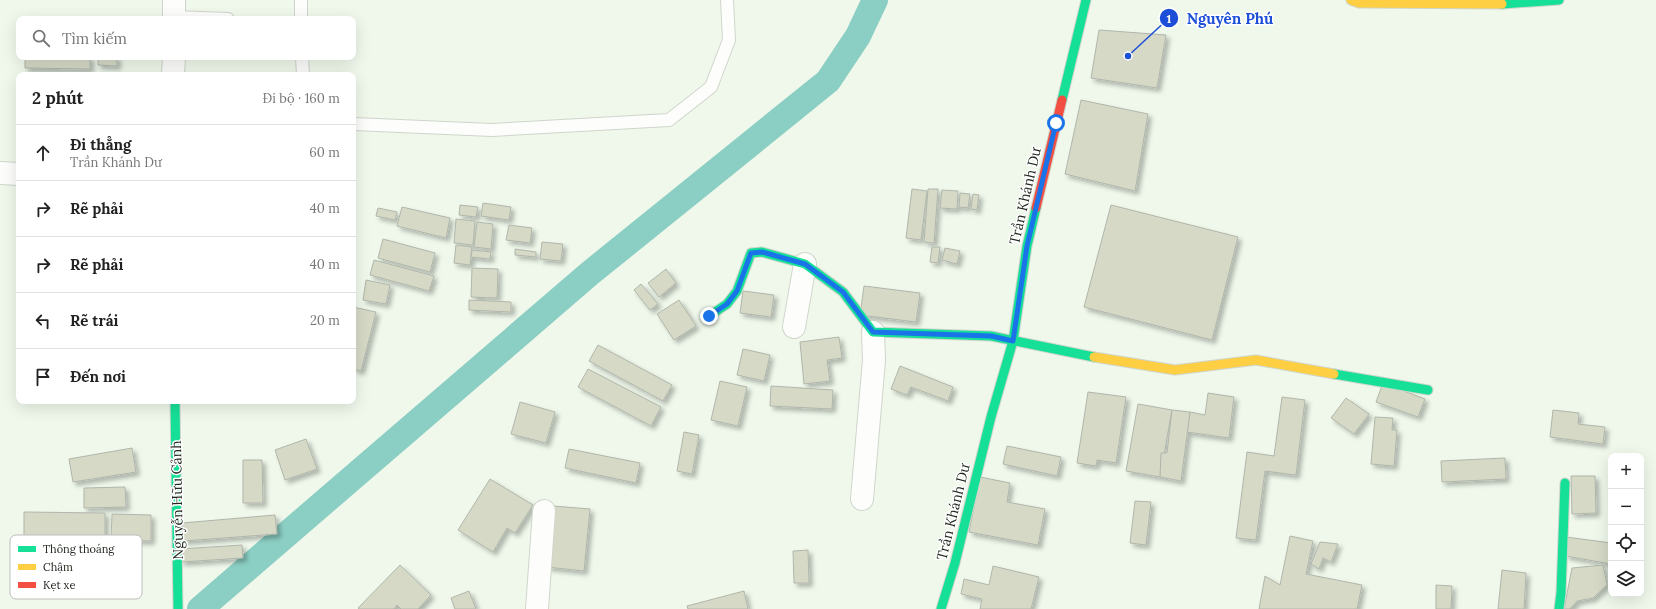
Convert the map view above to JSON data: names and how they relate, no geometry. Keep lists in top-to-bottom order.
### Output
{
  "streets": {
    "street": ["Trần Khánh Dư", "Nguyễn Hữu Cảnh"]
  },
  "places": ["Nguyên Phú"],
  "legend": ["Thông thoáng", "Chậm", "Kẹt xe"],
  "page": {
    "search": "Tìm kiếm",
    "heading": ["2 phút", "Đi bộ · 160 m"],
    "list": [
      ["Đi thẳng", "Trần Khánh Dư", "60 m"],
      ["Rẽ phải", "40 m"],
      ["Rẽ phải", "40 m"],
      ["Rẽ trái", "20 m"],
      "Đến nơi"
    ],
    "map_buttons": ["+", "−"]
  }
}
